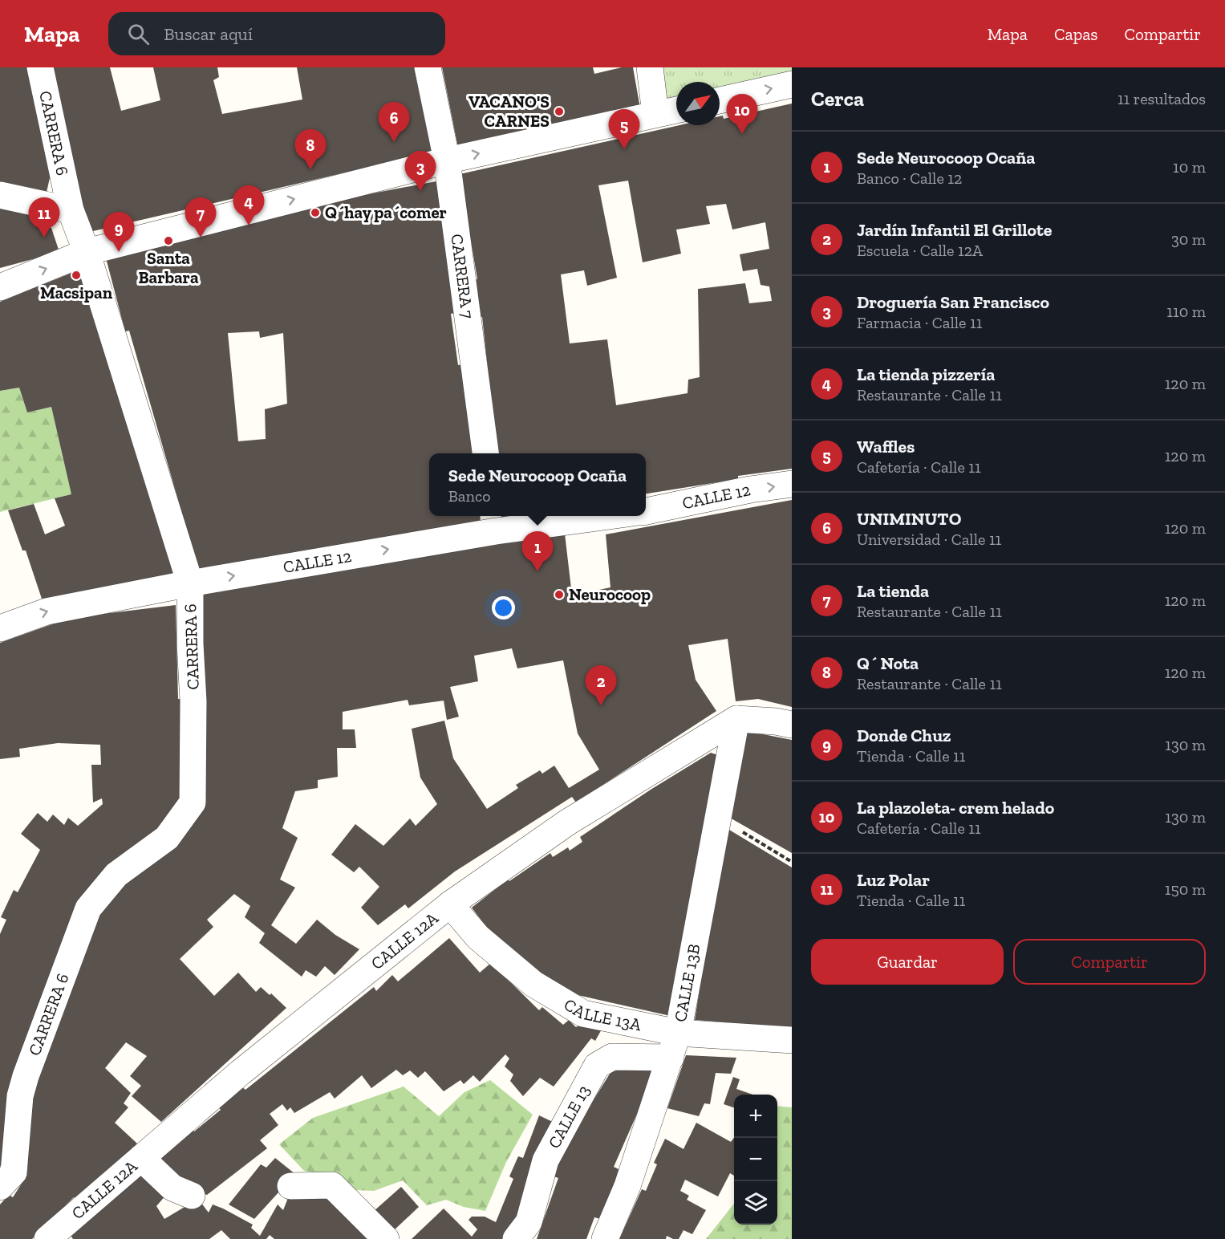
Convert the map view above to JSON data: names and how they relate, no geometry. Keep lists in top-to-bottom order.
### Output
{
  "streets": {
    "street": [
      "CARRERA 6",
      "CARRERA 7",
      "CALLE 12",
      "CALLE 12A",
      "CALLE 13B",
      "CALLE 13A",
      "CALLE 13"
    ]
  },
  "crossings": [
    ["CARRERA 6", "CALLE 12"],
    ["CALLE 12A", "CALLE 13B"],
    ["CALLE 12A", "CALLE 13A"],
    ["CALLE 13B", "CALLE 13A"],
    ["CALLE 13B", "CALLE 13"]
  ],
  "one_way": ["CALLE 12"],
  "places": [
    "VACANO'S CARNES",
    "Q´hay pa´comer",
    "Santa Barbara",
    "Macsipan",
    "Neurocoop"
  ],
  "north": "top right",
  "page": {
    "header": "Mapa",
    "search": "Buscar aquí",
    "nav": ["Mapa", "Capas", "Compartir"],
    "heading": ["Cerca", "11 resultados"],
    "pins": [
      "10",
      "6",
      "5",
      "8",
      "3",
      "4",
      "7",
      "11",
      "9",
      "1",
      "2"
    ],
    "list": [
      {
        "mark": "1",
        "name": "Sede Neurocoop Ocaña",
        "note": "Banco · Calle 12",
        "value": "10 m"
      },
      {
        "mark": "2",
        "name": "Jardín Infantil El Grillote",
        "note": "Escuela · Calle 12A",
        "value": "30 m"
      },
      {
        "mark": "3",
        "name": "Droguería San Francisco",
        "note": "Farmacia · Calle 11",
        "value": "110 m"
      },
      {
        "mark": "4",
        "name": "La tienda pizzería",
        "note": "Restaurante · Calle 11",
        "value": "120 m"
      },
      {
        "mark": "5",
        "name": "Waffles",
        "note": "Cafetería · Calle 11",
        "value": "120 m"
      },
      {
        "mark": "6",
        "name": "UNIMINUTO",
        "note": "Universidad · Calle 11",
        "value": "120 m"
      },
      {
        "mark": "7",
        "name": "La tienda",
        "note": "Restaurante · Calle 11",
        "value": "120 m"
      },
      {
        "mark": "8",
        "name": "Q´ Nota",
        "note": "Restaurante · Calle 11",
        "value": "120 m"
      },
      {
        "mark": "9",
        "name": "Donde Chuz",
        "note": "Tienda · Calle 11",
        "value": "130 m"
      },
      {
        "mark": "10",
        "name": "La plazoleta- crem helado",
        "note": "Cafetería · Calle 11",
        "value": "130 m"
      },
      {
        "mark": "11",
        "name": "Luz Polar",
        "note": "Tienda · Calle 11",
        "value": "150 m"
      }
    ],
    "popup": ["Sede Neurocoop Ocaña", "Banco"],
    "buttons": ["Guardar", "Compartir"],
    "map_buttons": ["+", "−"]
  }
}
